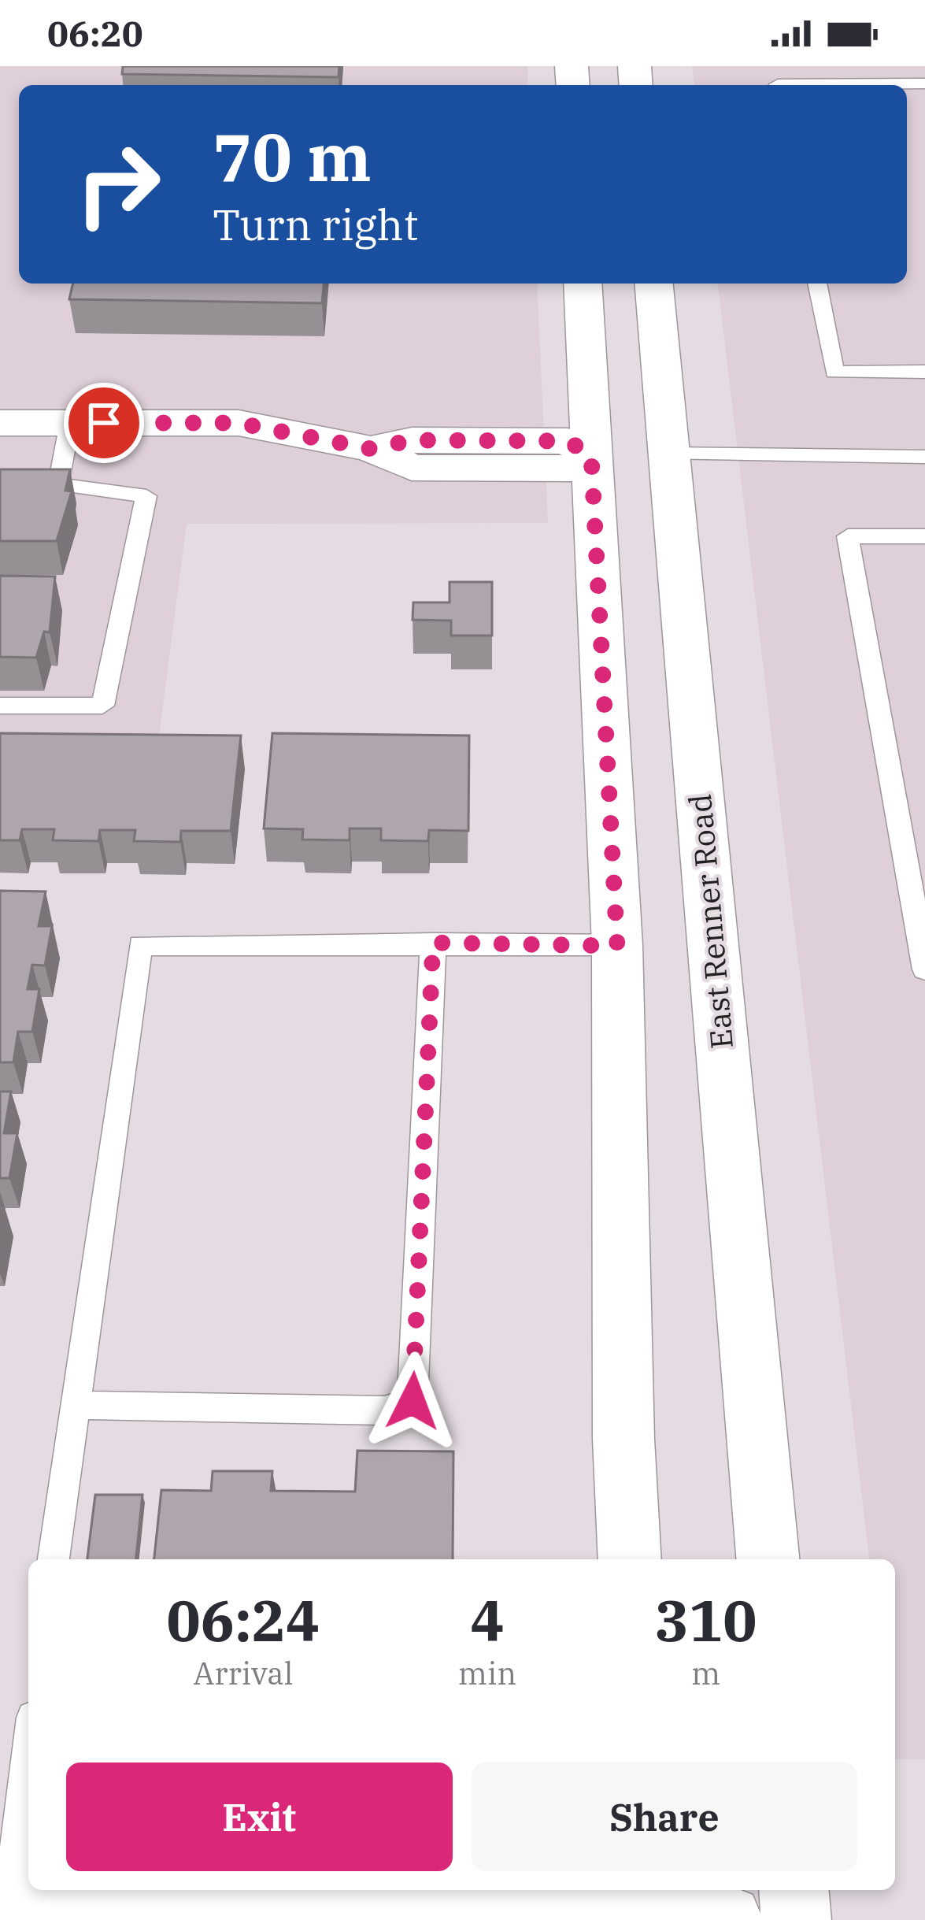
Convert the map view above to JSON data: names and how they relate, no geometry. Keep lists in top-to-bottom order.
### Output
{
  "streets": {
    "main road": ["East Renner Road"]
  },
  "page": {
    "status": "06:20",
    "turn": ["70 m", "Turn right"],
    "eta": [
      "06:24",
      "Arrival",
      "4",
      "min",
      "310",
      "m"
    ],
    "buttons": ["Exit", "Share"]
  }
}
